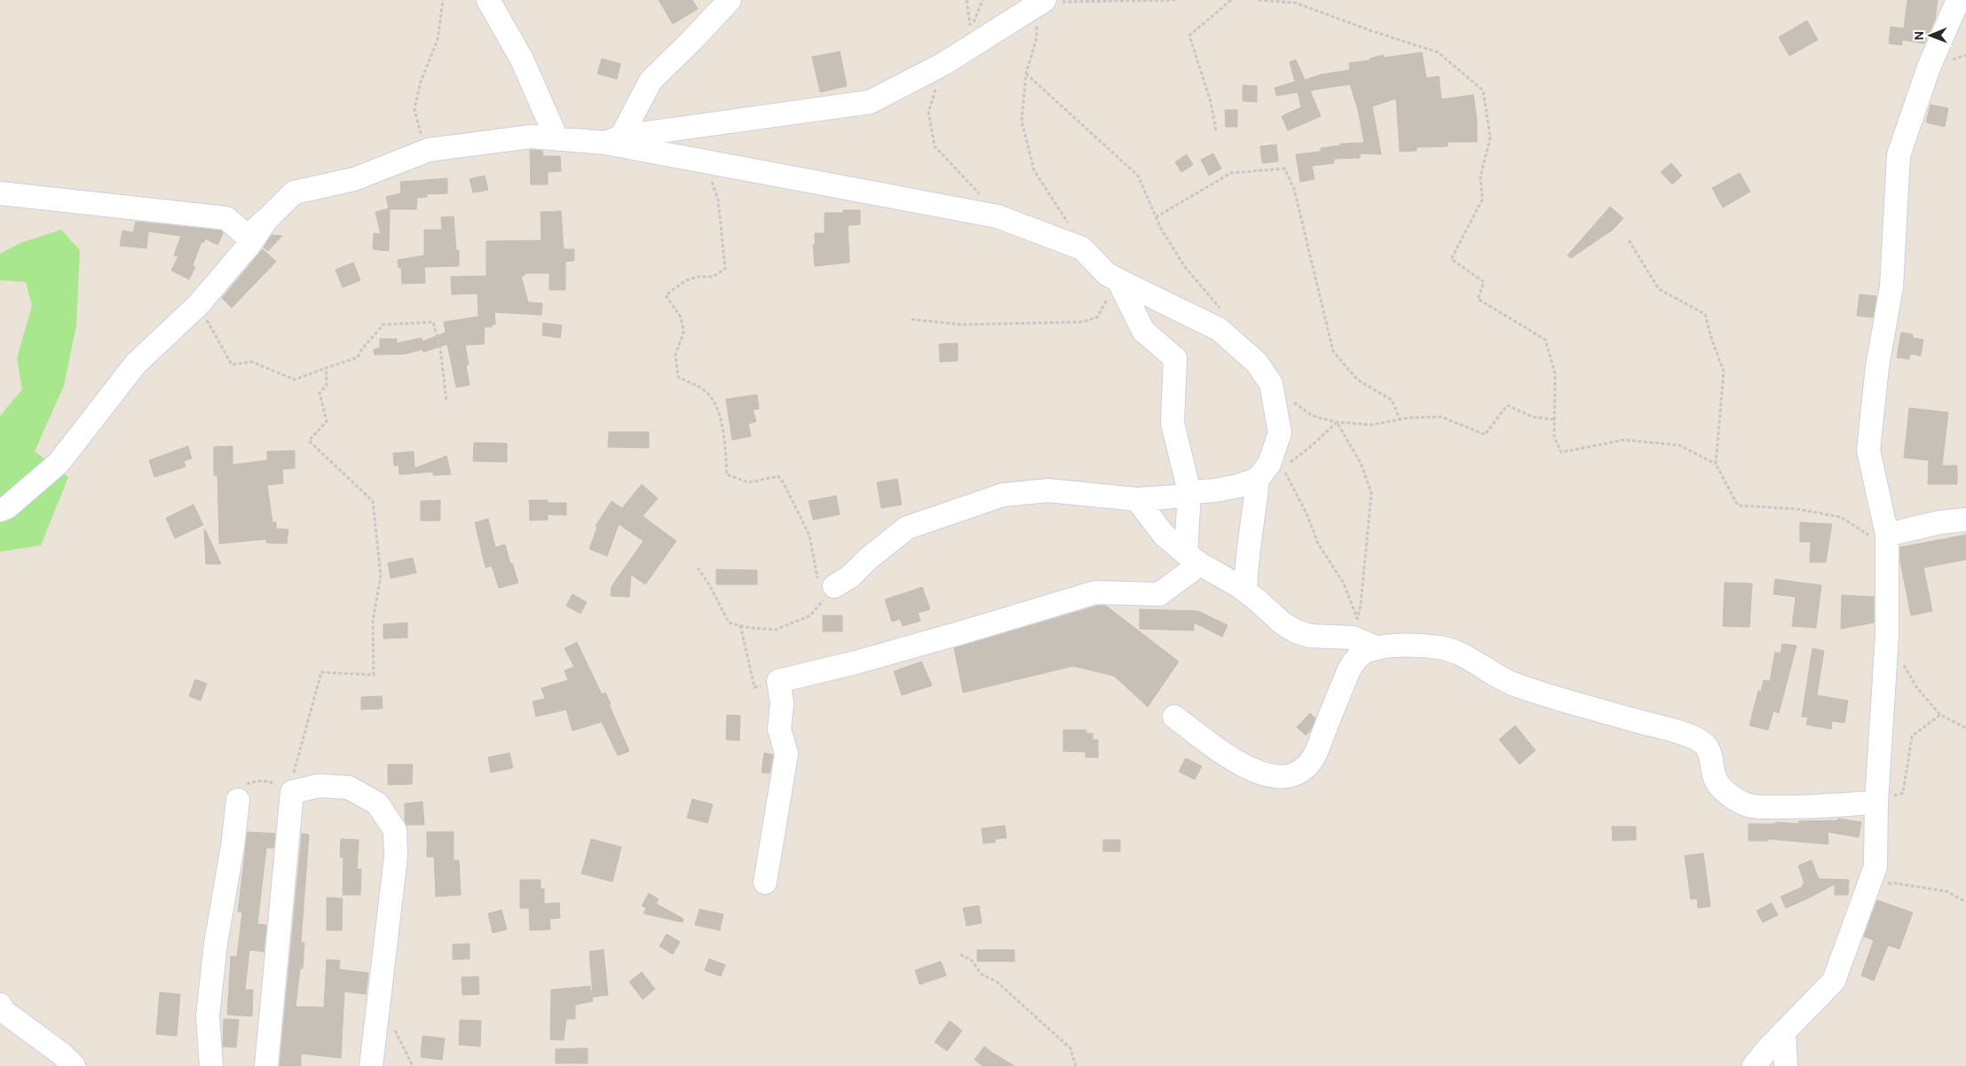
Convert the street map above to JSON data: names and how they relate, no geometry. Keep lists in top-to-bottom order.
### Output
{
  "north": "left"
}
